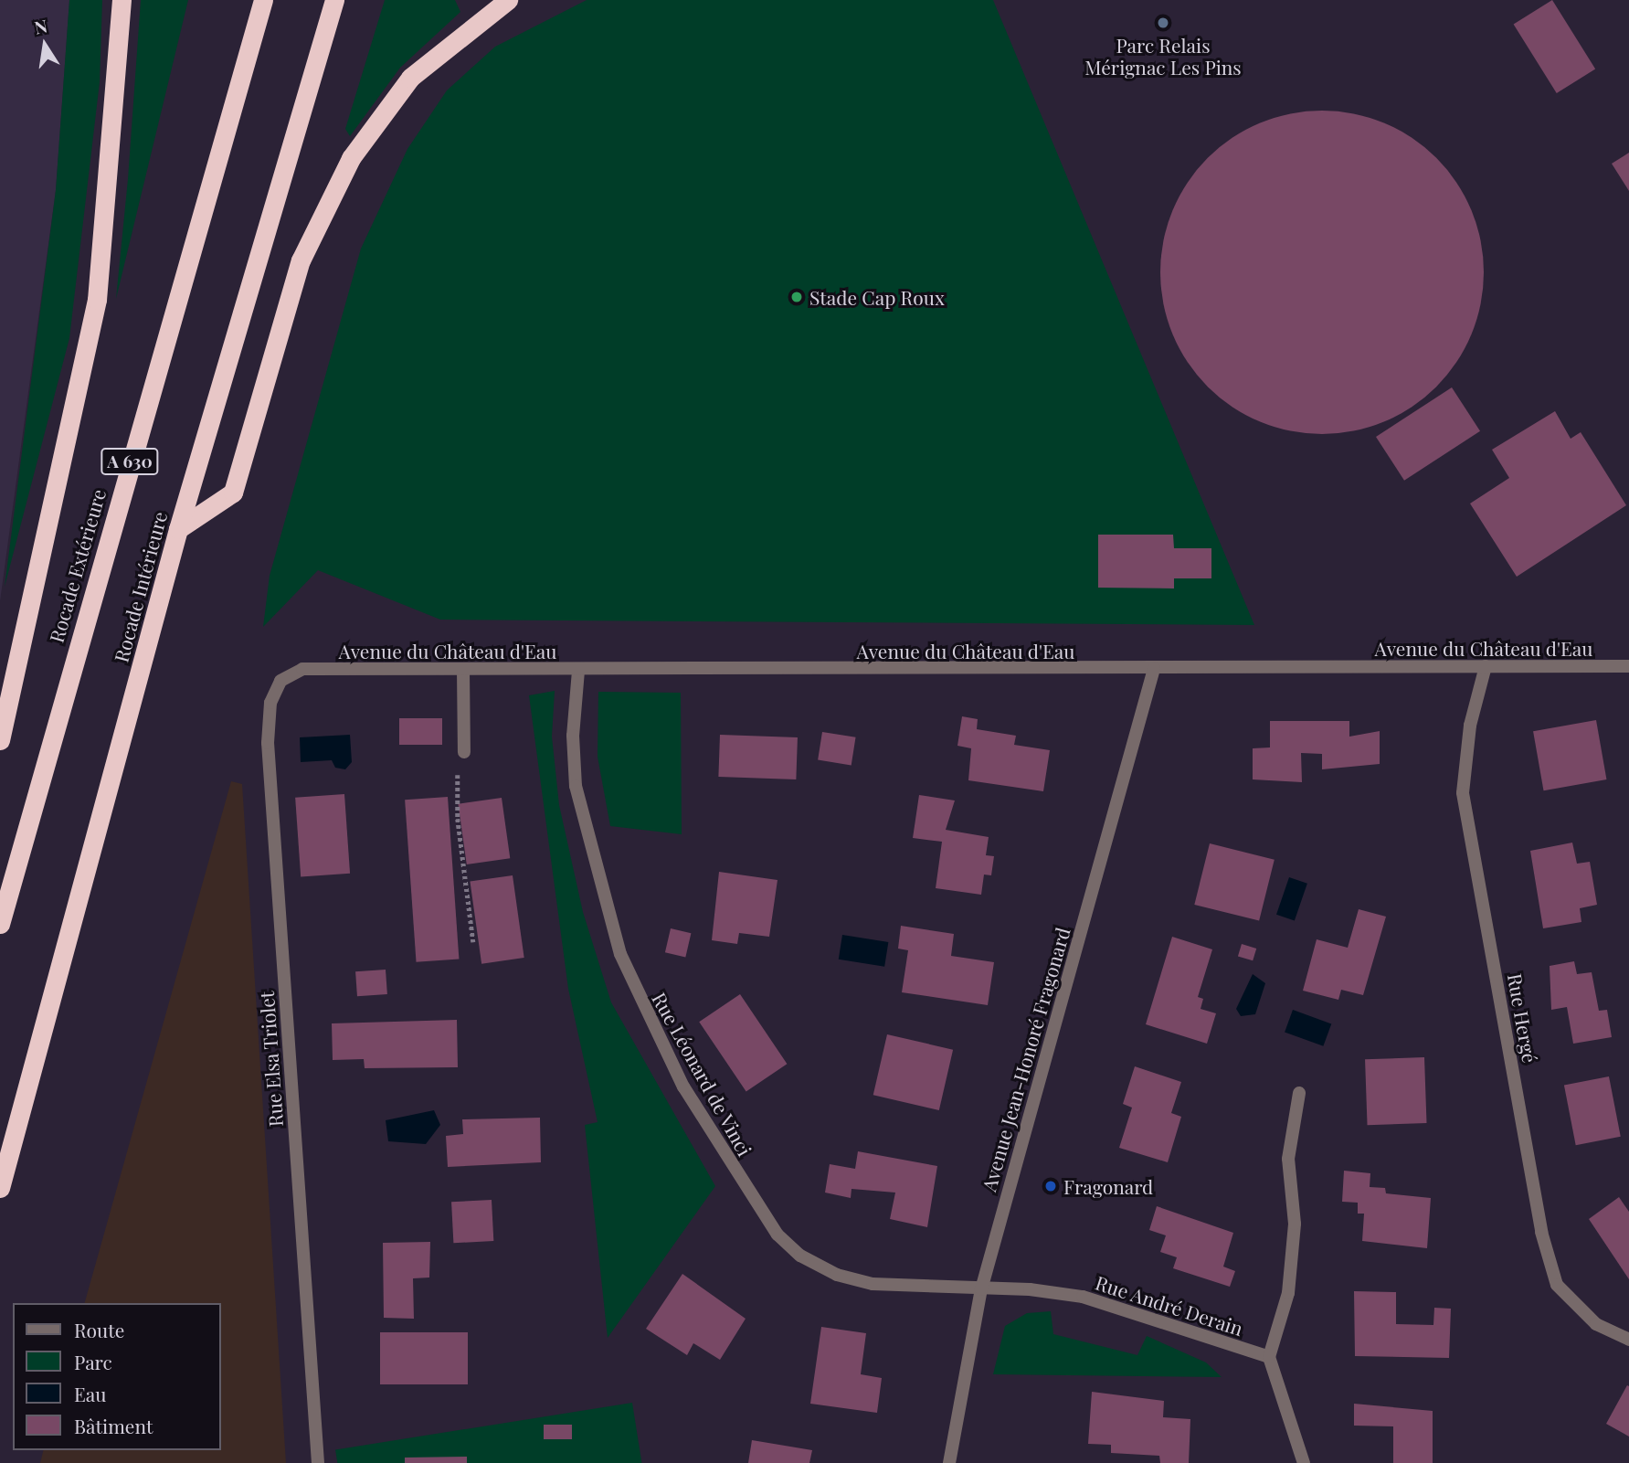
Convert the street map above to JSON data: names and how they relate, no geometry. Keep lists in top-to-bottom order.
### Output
{
  "streets": {
    "highway": ["A 630", "Rocade Extérieure", "Rocade Intérieure"],
    "street": [
      "Avenue du Château d'Eau",
      "Rue Hergé",
      "Rue Elsa Triolet",
      "Avenue Jean-Honoré Fragonard",
      "Rue Léonard de Vinci",
      "Rue André Derain"
    ]
  },
  "crossings": [
    ["Avenue du Château d'Eau", "Rue Hergé"],
    ["Avenue du Château d'Eau", "Rue Elsa Triolet"],
    ["Avenue du Château d'Eau", "Avenue Jean-Honoré Fragonard"],
    ["Avenue du Château d'Eau", "Rue Léonard de Vinci"],
    ["Avenue Jean-Honoré Fragonard", "Rue Léonard de Vinci"],
    ["Avenue Jean-Honoré Fragonard", "Rue André Derain"],
    ["Rue Léonard de Vinci", "Rue André Derain"]
  ],
  "places": ["Parc Relais Mérignac Les Pins", "Stade Cap Roux", "Fragonard"],
  "legend": [
    "Route",
    "Parc",
    "Eau",
    "Bâtiment"
  ],
  "north": "top"
}
